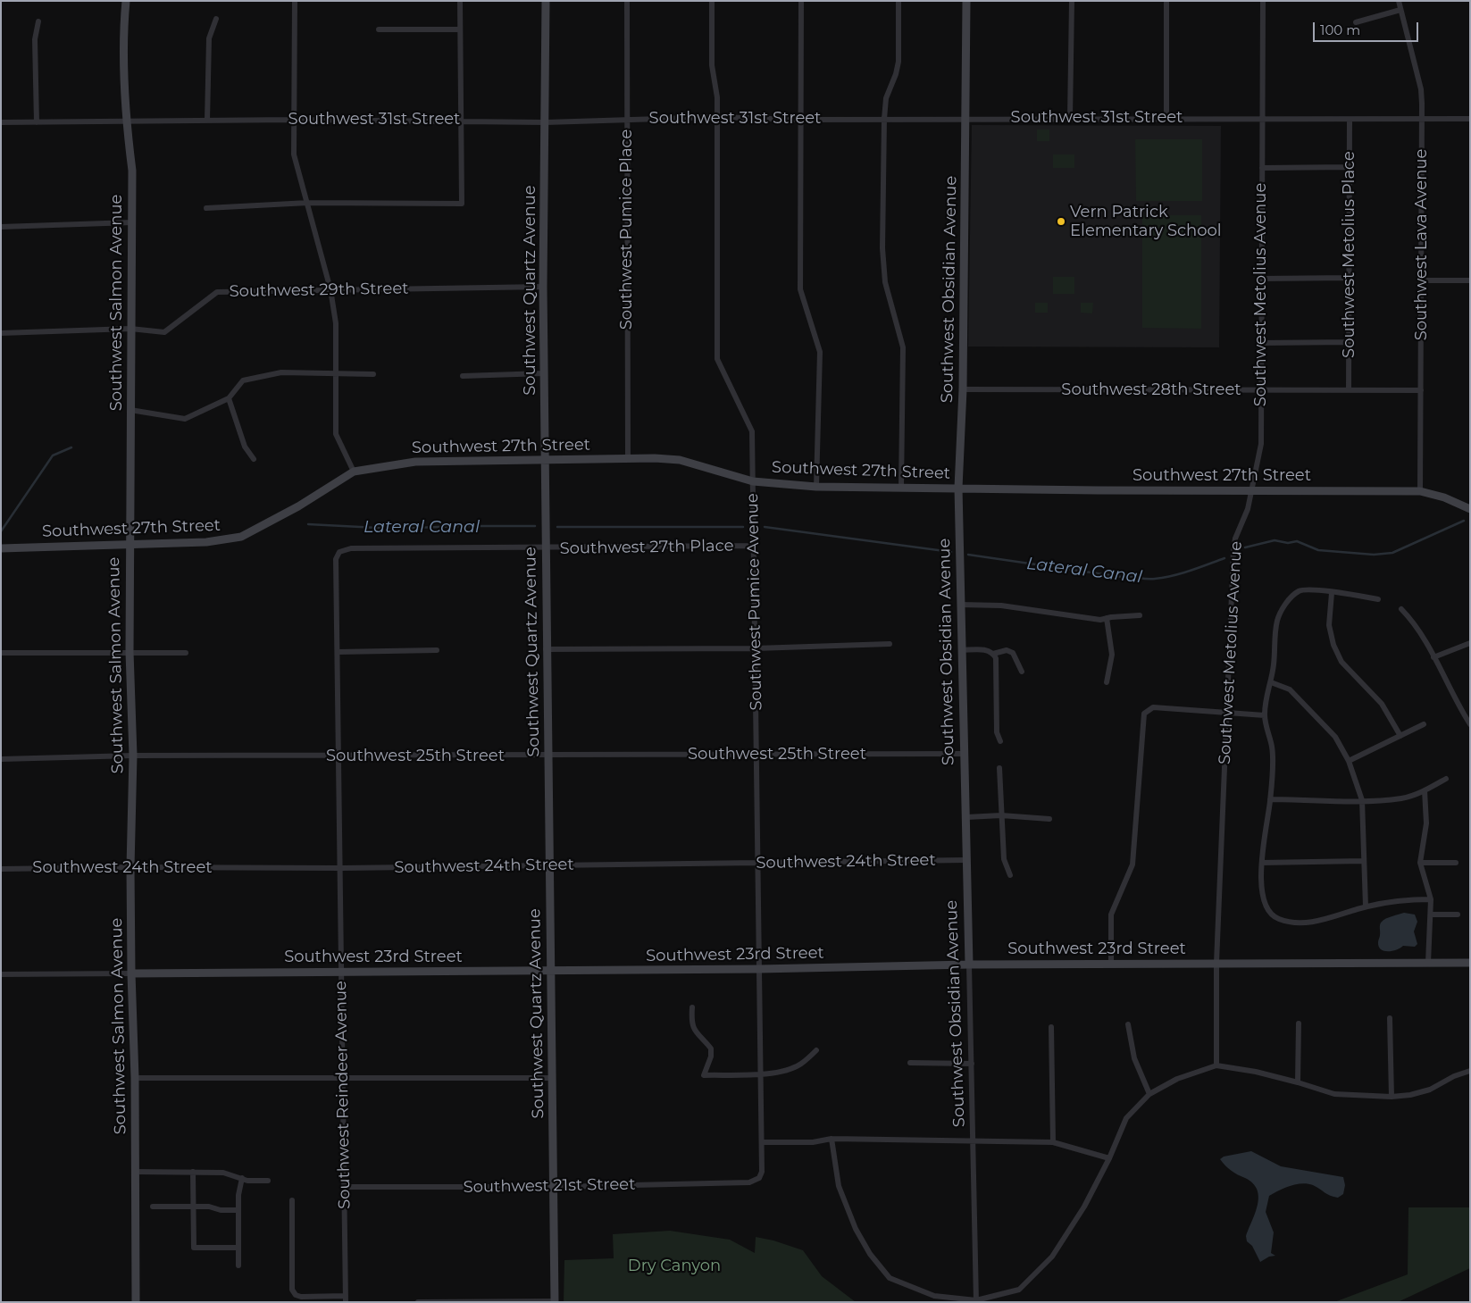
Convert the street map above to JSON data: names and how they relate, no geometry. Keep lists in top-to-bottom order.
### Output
{
  "streets": {
    "street": [
      "Southwest 31st Street",
      "Southwest Pumice Place",
      "Southwest Lava Avenue",
      "Southwest Metolius Place",
      "Southwest Obsidian Avenue",
      "Southwest 29th Street",
      "Southwest Quartz Avenue",
      "Southwest Metolius Avenue",
      "Southwest Salmon Avenue",
      "Southwest 28th Street",
      "Southwest 27th Street",
      "Southwest 27th Place",
      "Southwest Pumice Avenue",
      "Southwest 25th Street",
      "Southwest 24th Street",
      "Southwest 23rd Street",
      "Southwest Reindeer Avenue",
      "Southwest 21st Street"
    ]
  },
  "crossings": [
    ["Southwest 31st Street", "Southwest Pumice Place"],
    ["Southwest 31st Street", "Southwest Lava Avenue"],
    ["Southwest 31st Street", "Southwest Metolius Place"],
    ["Southwest 31st Street", "Southwest Obsidian Avenue"],
    ["Southwest 31st Street", "Southwest Quartz Avenue"],
    ["Southwest 31st Street", "Southwest Metolius Avenue"],
    ["Southwest 31st Street", "Southwest Salmon Avenue"],
    ["Southwest 31st Street", "Southwest Pumice Avenue"],
    ["Southwest Pumice Place", "Southwest 27th Street"],
    ["Southwest Lava Avenue", "Southwest 28th Street"],
    ["Southwest Lava Avenue", "Southwest 27th Street"],
    ["Southwest Metolius Place", "Southwest 28th Street"],
    ["Southwest Obsidian Avenue", "Southwest 28th Street"],
    ["Southwest Obsidian Avenue", "Southwest 27th Street"],
    ["Southwest Obsidian Avenue", "Southwest 25th Street"],
    ["Southwest Obsidian Avenue", "Southwest 24th Street"],
    ["Southwest Obsidian Avenue", "Southwest 23rd Street"],
    ["Southwest 29th Street", "Southwest Quartz Avenue"],
    ["Southwest 29th Street", "Southwest Salmon Avenue"],
    ["Southwest Quartz Avenue", "Southwest 27th Street"],
    ["Southwest Quartz Avenue", "Southwest 27th Place"],
    ["Southwest Quartz Avenue", "Southwest 25th Street"],
    ["Southwest Quartz Avenue", "Southwest 24th Street"],
    ["Southwest Quartz Avenue", "Southwest 23rd Street"],
    ["Southwest Quartz Avenue", "Southwest 21st Street"],
    ["Southwest Metolius Avenue", "Southwest 28th Street"],
    ["Southwest Metolius Avenue", "Southwest 27th Street"],
    ["Southwest Metolius Avenue", "Southwest 23rd Street"],
    ["Southwest Salmon Avenue", "Southwest 27th Street"],
    ["Southwest Salmon Avenue", "Southwest 25th Street"],
    ["Southwest Salmon Avenue", "Southwest 24th Street"],
    ["Southwest Salmon Avenue", "Southwest 23rd Street"],
    ["Southwest 27th Street", "Southwest Pumice Avenue"],
    ["Southwest 27th Place", "Southwest Pumice Avenue"],
    ["Southwest 27th Place", "Southwest Reindeer Avenue"],
    ["Southwest Pumice Avenue", "Southwest 25th Street"],
    ["Southwest Pumice Avenue", "Southwest 24th Street"],
    ["Southwest Pumice Avenue", "Southwest 23rd Street"],
    ["Southwest Pumice Avenue", "Southwest 21st Street"],
    ["Southwest 25th Street", "Southwest Reindeer Avenue"],
    ["Southwest 24th Street", "Southwest Reindeer Avenue"],
    ["Southwest 23rd Street", "Southwest Reindeer Avenue"],
    ["Southwest Reindeer Avenue", "Southwest 21st Street"]
  ],
  "water": ["Lateral Canal"],
  "parks": ["Dry Canyon"],
  "places": ["Vern Patrick Elementary School"],
  "scale_bar": "100 m"
}
